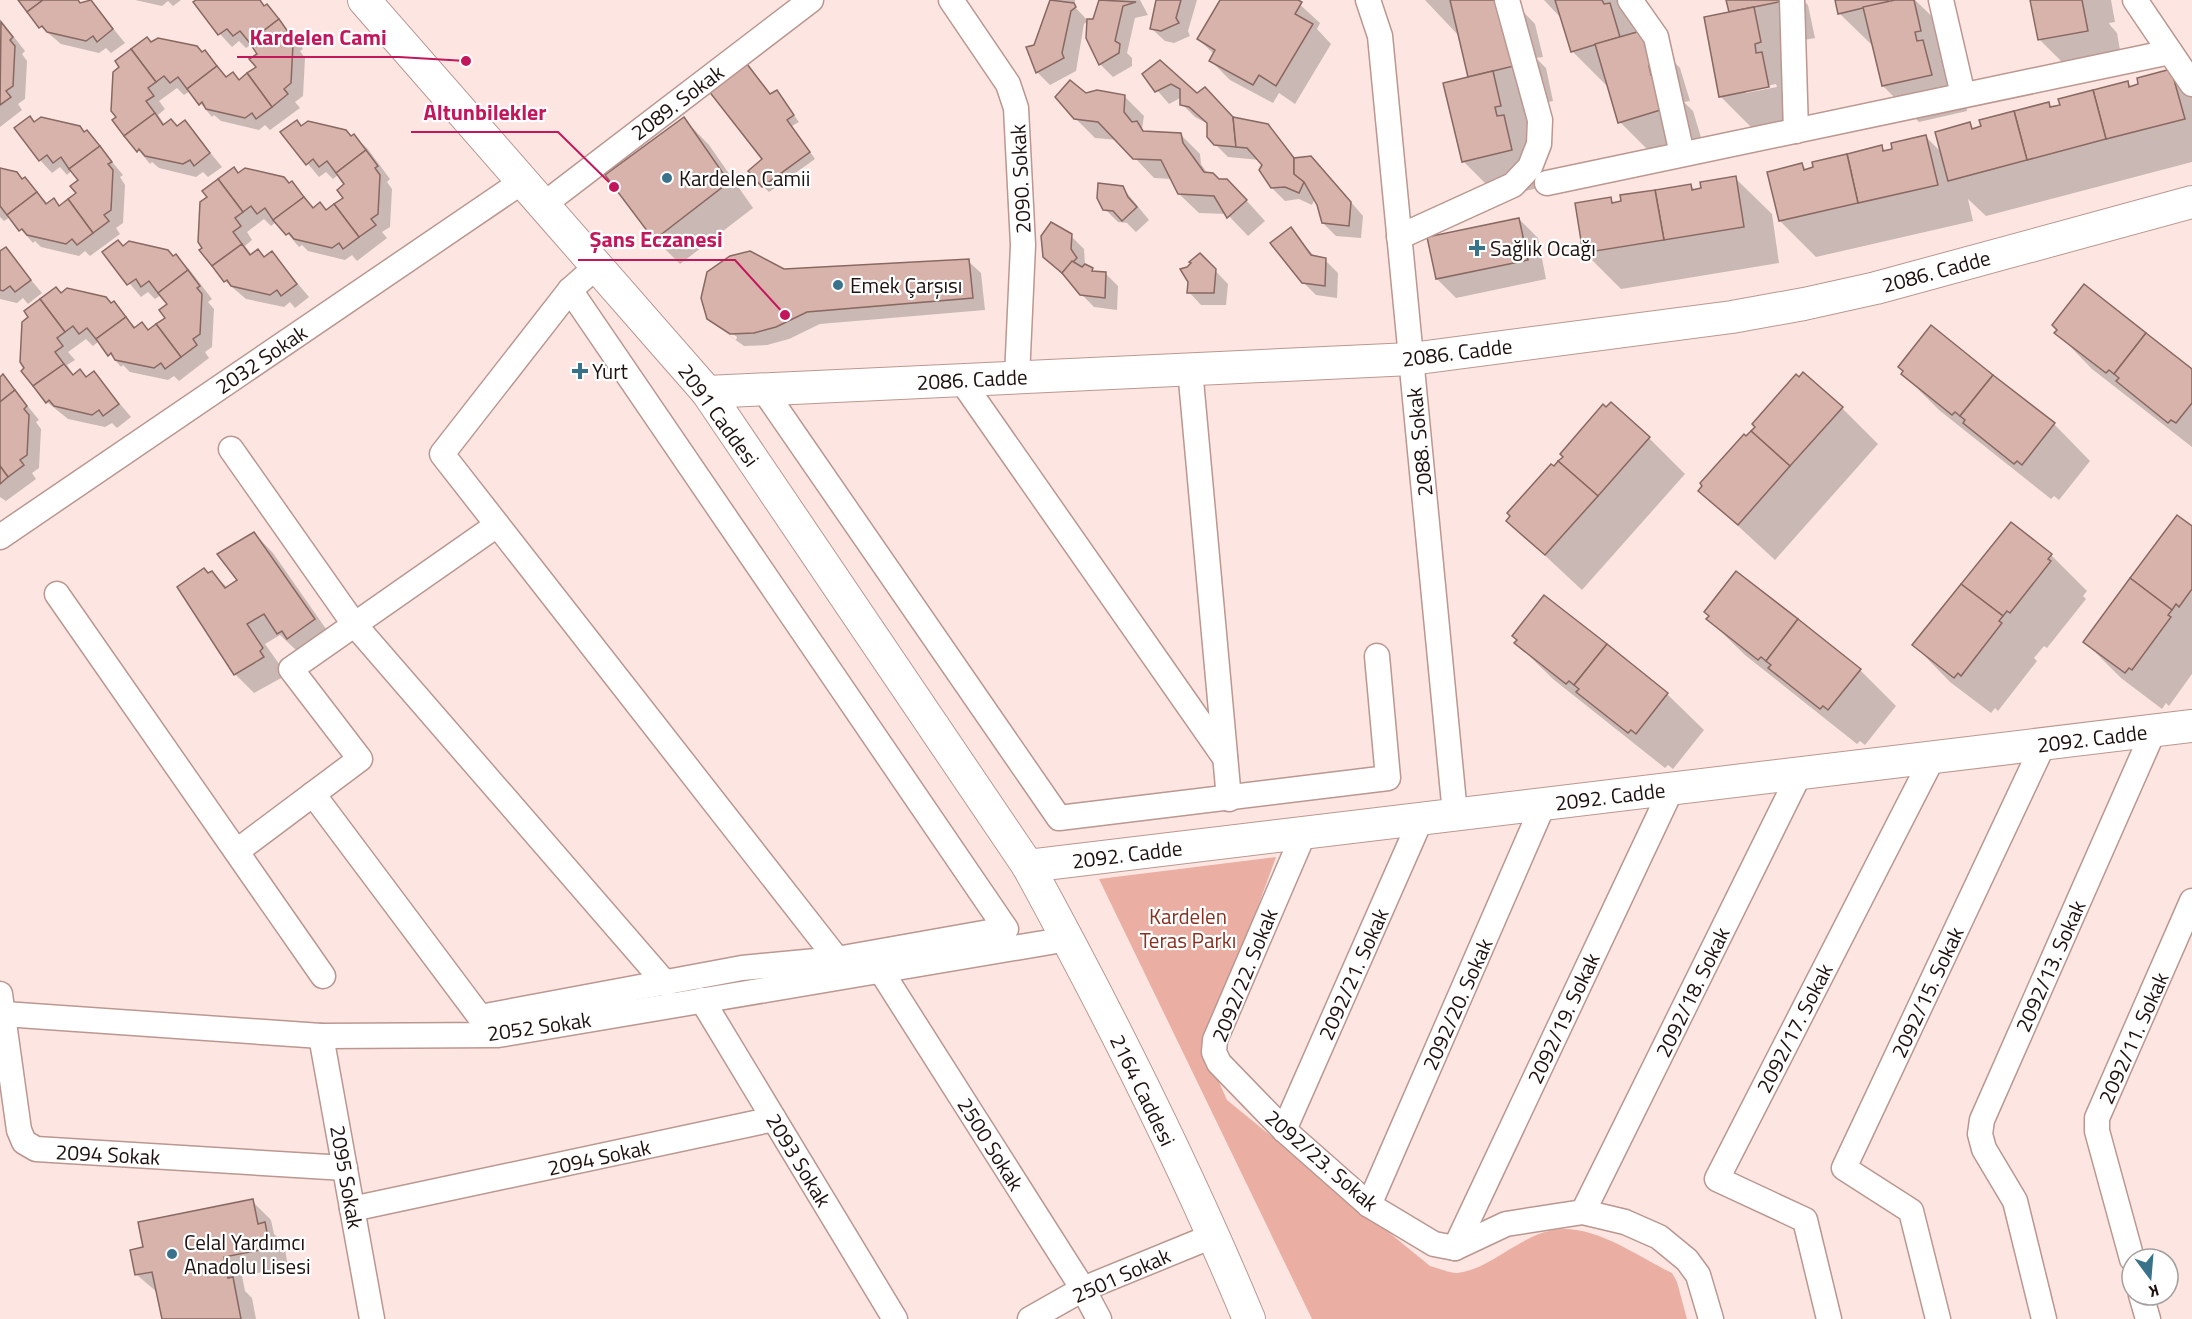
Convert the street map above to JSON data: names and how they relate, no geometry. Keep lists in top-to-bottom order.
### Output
{
  "streets": {
    "street": [
      "2089. Sokak",
      "2090. Sokak",
      "2086. Cadde",
      "2032 Sokak",
      "2091 Caddesi",
      "2088. Sokak",
      "2092. Cadde",
      "2092/13. Sokak",
      "2092/21. Sokak",
      "2092/22. Sokak",
      "2092/18. Sokak",
      "2092/15. Sokak",
      "2092/20. Sokak",
      "2092/19. Sokak",
      "2052 Sokak",
      "2092/17. Sokak",
      "2092/11. Sokak",
      "2164 Caddesi",
      "2500 Sokak",
      "2094 Sokak",
      "2093 Sokak",
      "2092/23. Sokak",
      "2095 Sokak",
      "2501 Sokak"
    ]
  },
  "crossings": [
    ["2089. Sokak", "2091 Caddesi"],
    ["2090. Sokak", "2086. Cadde"],
    ["2086. Cadde", "2091 Caddesi"],
    ["2086. Cadde", "2088. Sokak"],
    ["2032 Sokak", "2091 Caddesi"],
    ["2091 Caddesi", "2092. Cadde"],
    ["2091 Caddesi", "2164 Caddesi"],
    ["2088. Sokak", "2092. Cadde"],
    ["2092. Cadde", "2092/13. Sokak"],
    ["2092. Cadde", "2092/21. Sokak"],
    ["2092. Cadde", "2092/22. Sokak"],
    ["2092. Cadde", "2092/18. Sokak"],
    ["2092. Cadde", "2092/15. Sokak"],
    ["2092. Cadde", "2092/20. Sokak"],
    ["2092. Cadde", "2092/19. Sokak"],
    ["2092. Cadde", "2092/17. Sokak"],
    ["2092. Cadde", "2164 Caddesi"],
    ["2092/21. Sokak", "2092/23. Sokak"],
    ["2092/22. Sokak", "2092/23. Sokak"],
    ["2092/20. Sokak", "2092/23. Sokak"],
    ["2092/19. Sokak", "2092/23. Sokak"],
    ["2052 Sokak", "2164 Caddesi"],
    ["2052 Sokak", "2500 Sokak"],
    ["2052 Sokak", "2094 Sokak"],
    ["2052 Sokak", "2093 Sokak"],
    ["2052 Sokak", "2095 Sokak"],
    ["2164 Caddesi", "2501 Sokak"],
    ["2500 Sokak", "2501 Sokak"],
    ["2094 Sokak", "2093 Sokak"],
    ["2094 Sokak", "2095 Sokak"]
  ],
  "parks": ["Kardelen Teras Parkı"],
  "places": {
    "other": [
      "Kardelen Cami",
      "Kardelen Camii",
      "Altunbilekler",
      "Emek Çarşısı",
      "Şans Eczanesi",
      "Celal Yardımcı Anadolu Lisesi"
    ],
    "health": ["Sağlık Ocağı", "Yurt"]
  },
  "north": "bottom"
}
